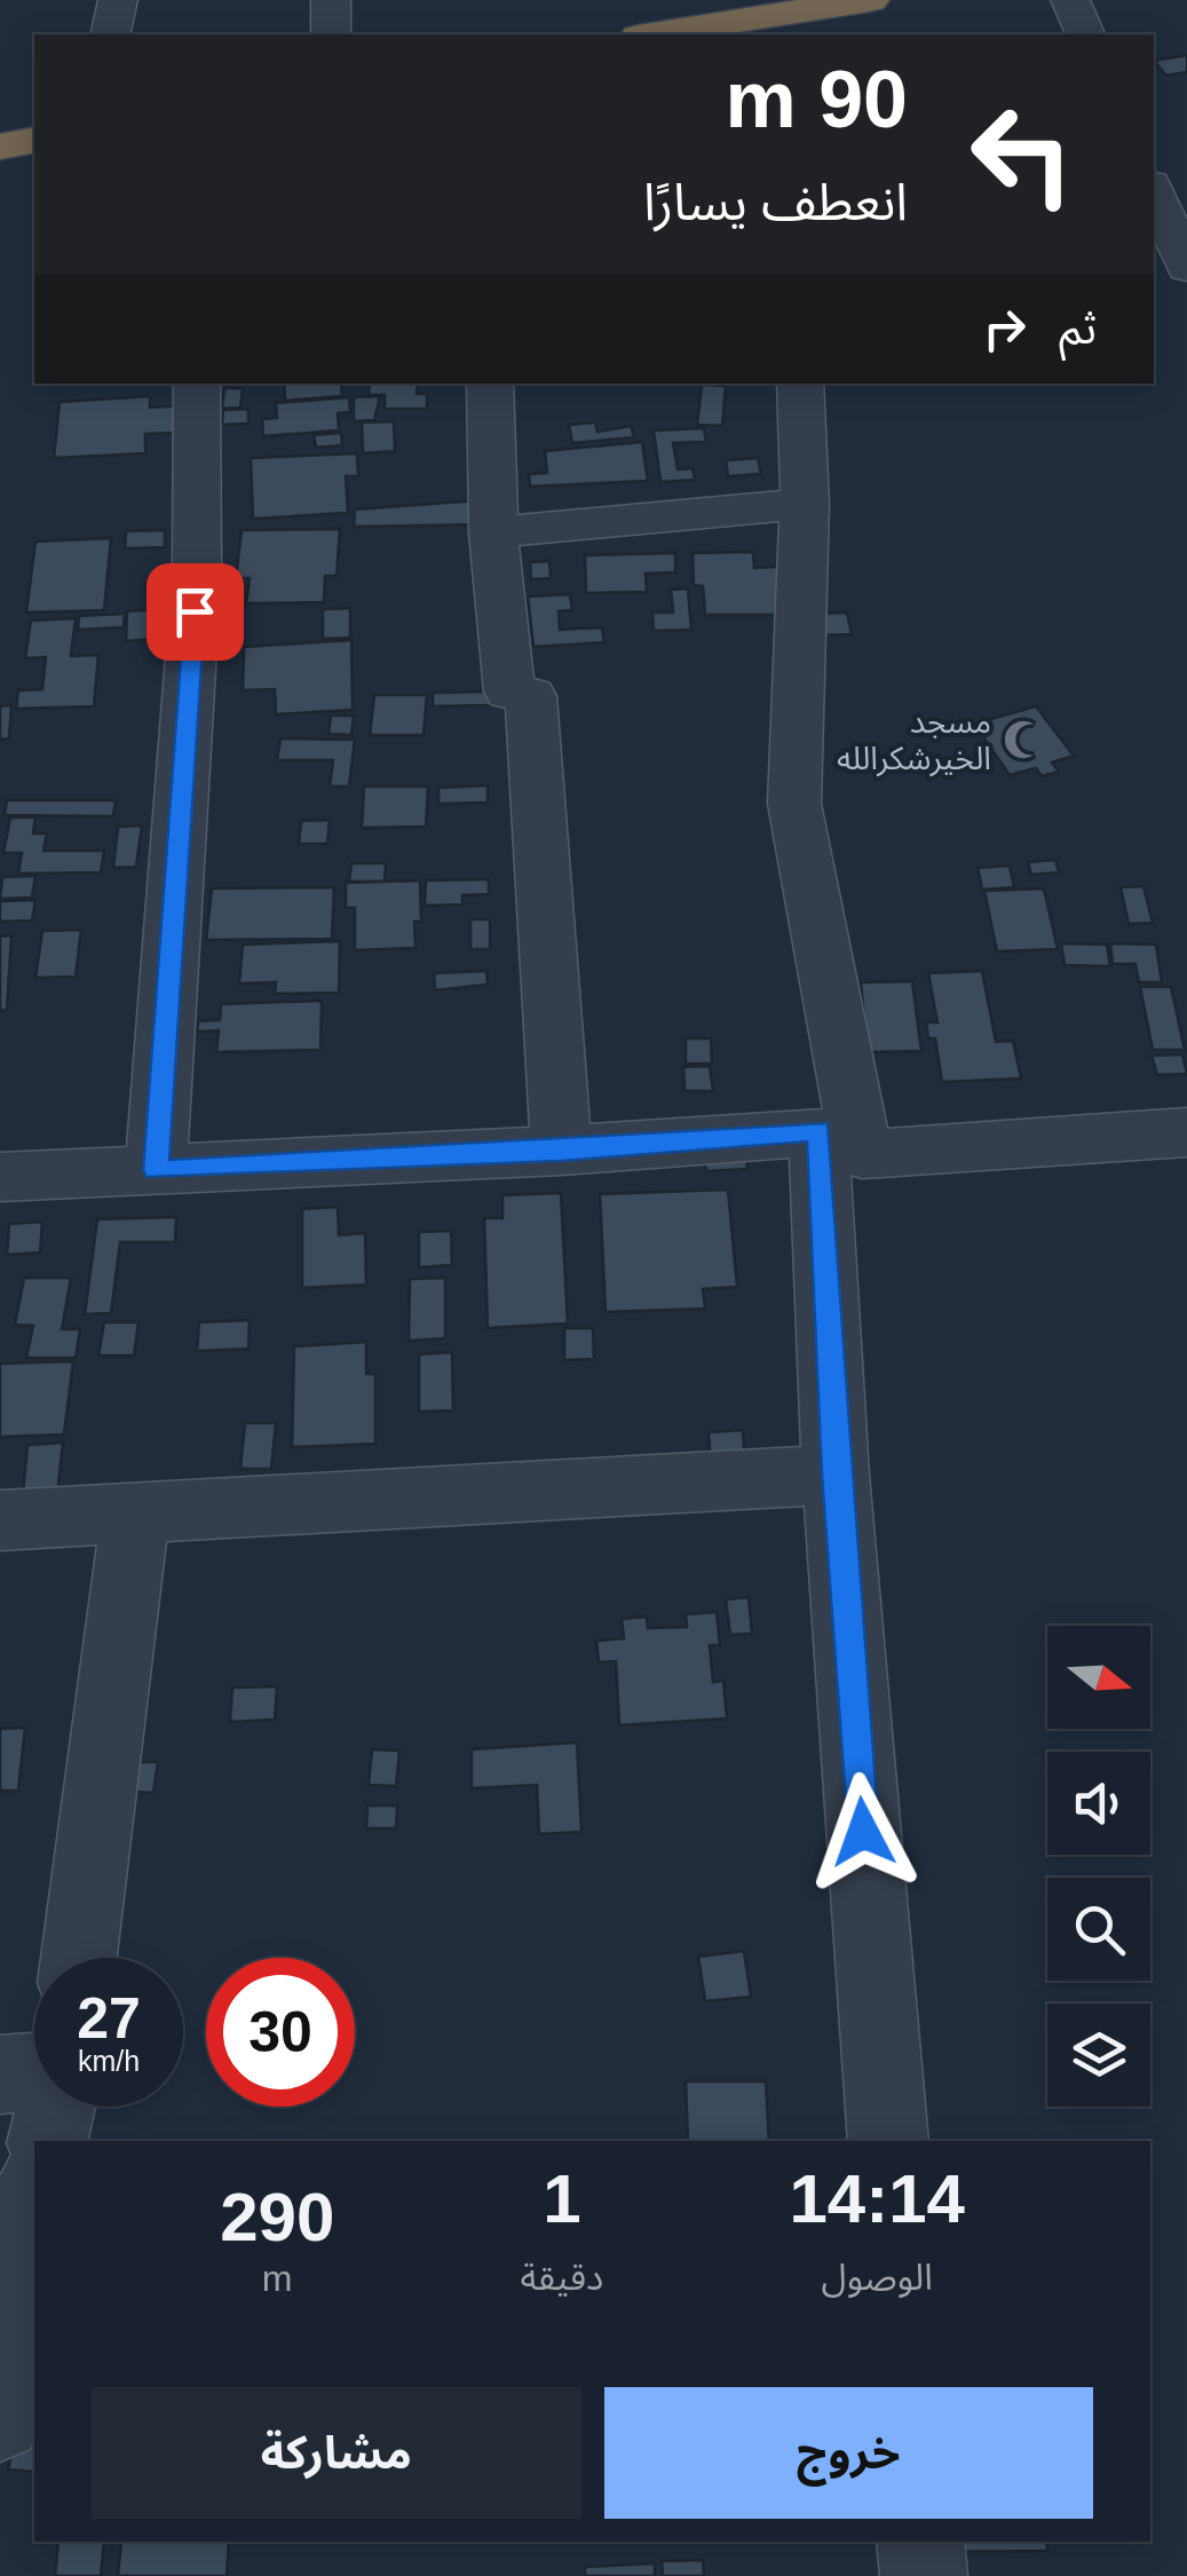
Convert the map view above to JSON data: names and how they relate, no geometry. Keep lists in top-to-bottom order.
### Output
{
  "places": {
    "mosque": ["مسجد الخيرشكرالله"]
  },
  "north": "right",
  "page": {
    "turn": ["90 m", "انعطف يسارًا"],
    "then": "ثم",
    "speed": "27 km/h",
    "limit": "30",
    "eta": [
      "14:14",
      "الوصول",
      "1",
      "دقيقة",
      "290",
      "m"
    ],
    "buttons": ["خروج", "مشاركة"]
  }
}
